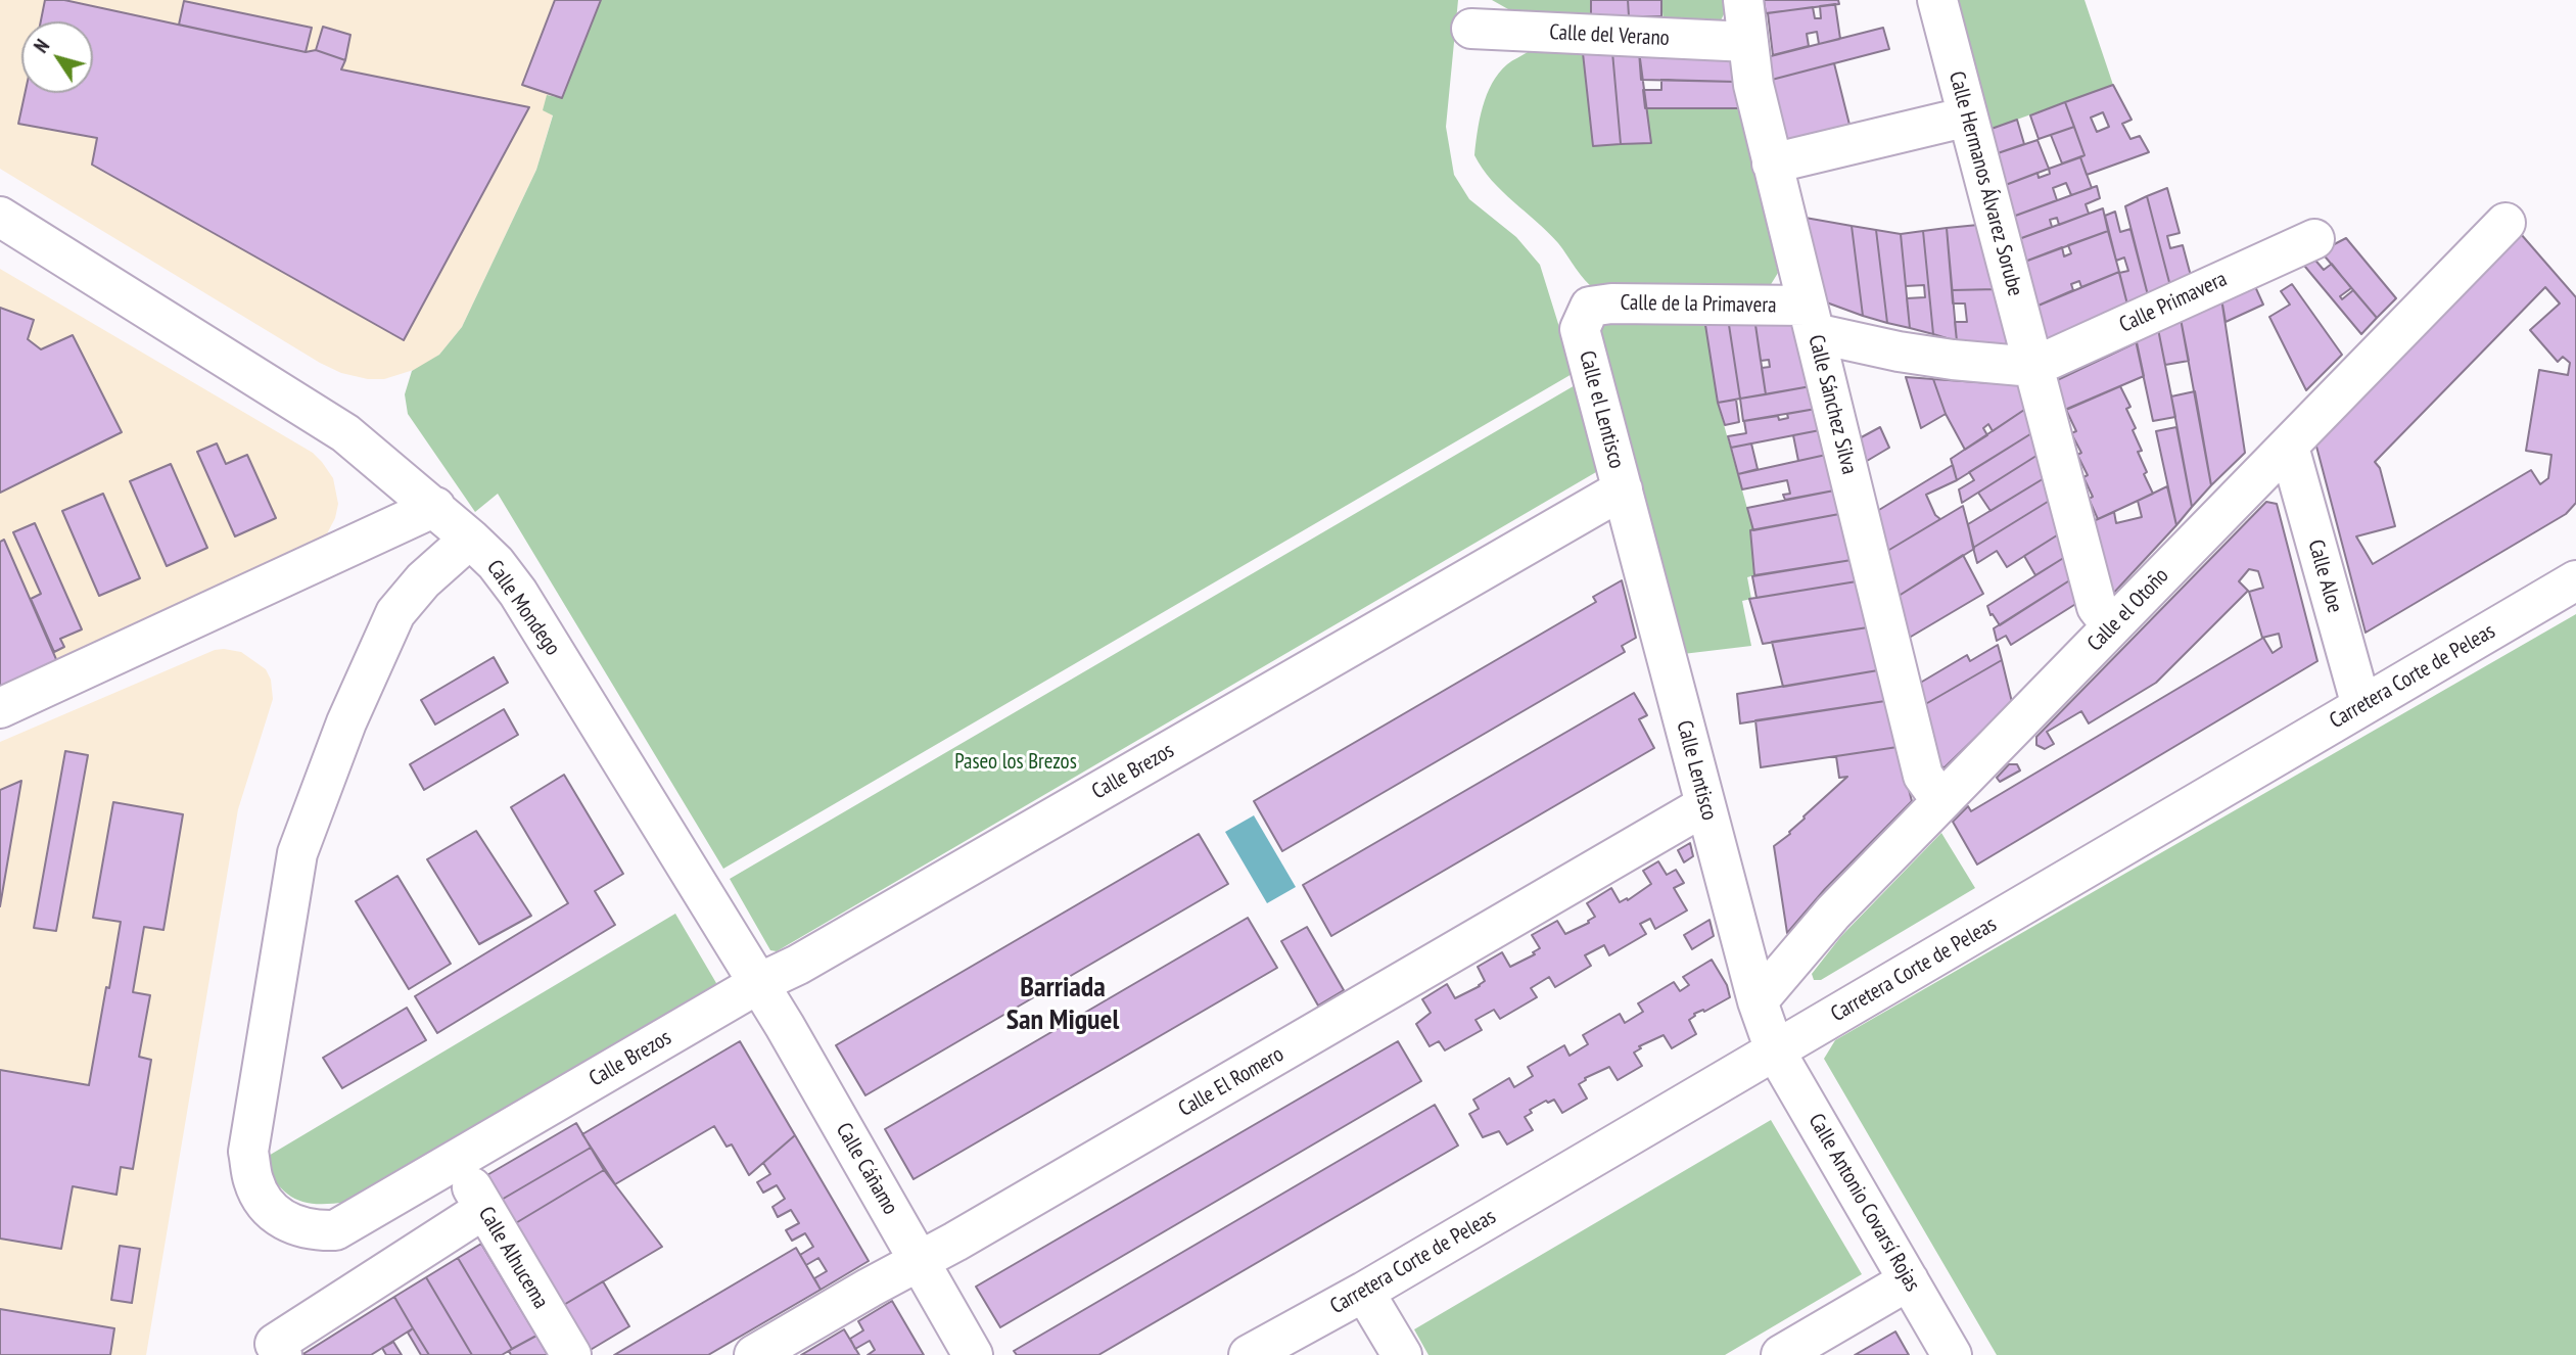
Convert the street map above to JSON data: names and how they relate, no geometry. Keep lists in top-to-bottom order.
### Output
{
  "streets": {
    "street": [
      "Calle del Verano",
      "Calle Hermanos Álvarez Sorube",
      "Calle Primavera",
      "Calle de la Primavera",
      "Calle Sánchez Silva",
      "Calle el Lentisco",
      "Calle Aloe",
      "Calle Mondego",
      "Calle el Otoño",
      "Carretera Corte de Peleas",
      "Calle Lentisco",
      "Calle Brezos",
      "Calle El Romero",
      "Calle Cáñamo",
      "Calle Antonio Covarsí Rojas",
      "Calle Alhucema"
    ]
  },
  "crossings": [
    ["Calle del Verano", "Calle Sánchez Silva"],
    ["Calle Hermanos Álvarez Sorube", "Calle Primavera"],
    ["Calle Hermanos Álvarez Sorube", "Calle el Otoño"],
    ["Calle de la Primavera", "Calle Sánchez Silva"],
    ["Calle de la Primavera", "Calle el Lentisco"],
    ["Calle Sánchez Silva", "Calle el Otoño"],
    ["Calle el Lentisco", "Calle Lentisco"],
    ["Calle el Lentisco", "Calle Brezos"],
    ["Calle Aloe", "Calle el Otoño"],
    ["Calle Aloe", "Carretera Corte de Peleas"],
    ["Calle Mondego", "Calle Brezos"],
    ["Calle Mondego", "Calle Cáñamo"],
    ["Calle el Otoño", "Calle Lentisco"],
    ["Carretera Corte de Peleas", "Calle Lentisco"],
    ["Carretera Corte de Peleas", "Calle Antonio Covarsí Rojas"],
    ["Calle Lentisco", "Calle Brezos"],
    ["Calle Lentisco", "Calle El Romero"],
    ["Calle Lentisco", "Calle Antonio Covarsí Rojas"],
    ["Calle Brezos", "Calle Cáñamo"],
    ["Calle Brezos", "Calle Alhucema"],
    ["Calle El Romero", "Calle Cáñamo"]
  ],
  "districts": ["Barriada San Miguel"],
  "parks": ["Paseo los Brezos"],
  "north": "top left"
}
